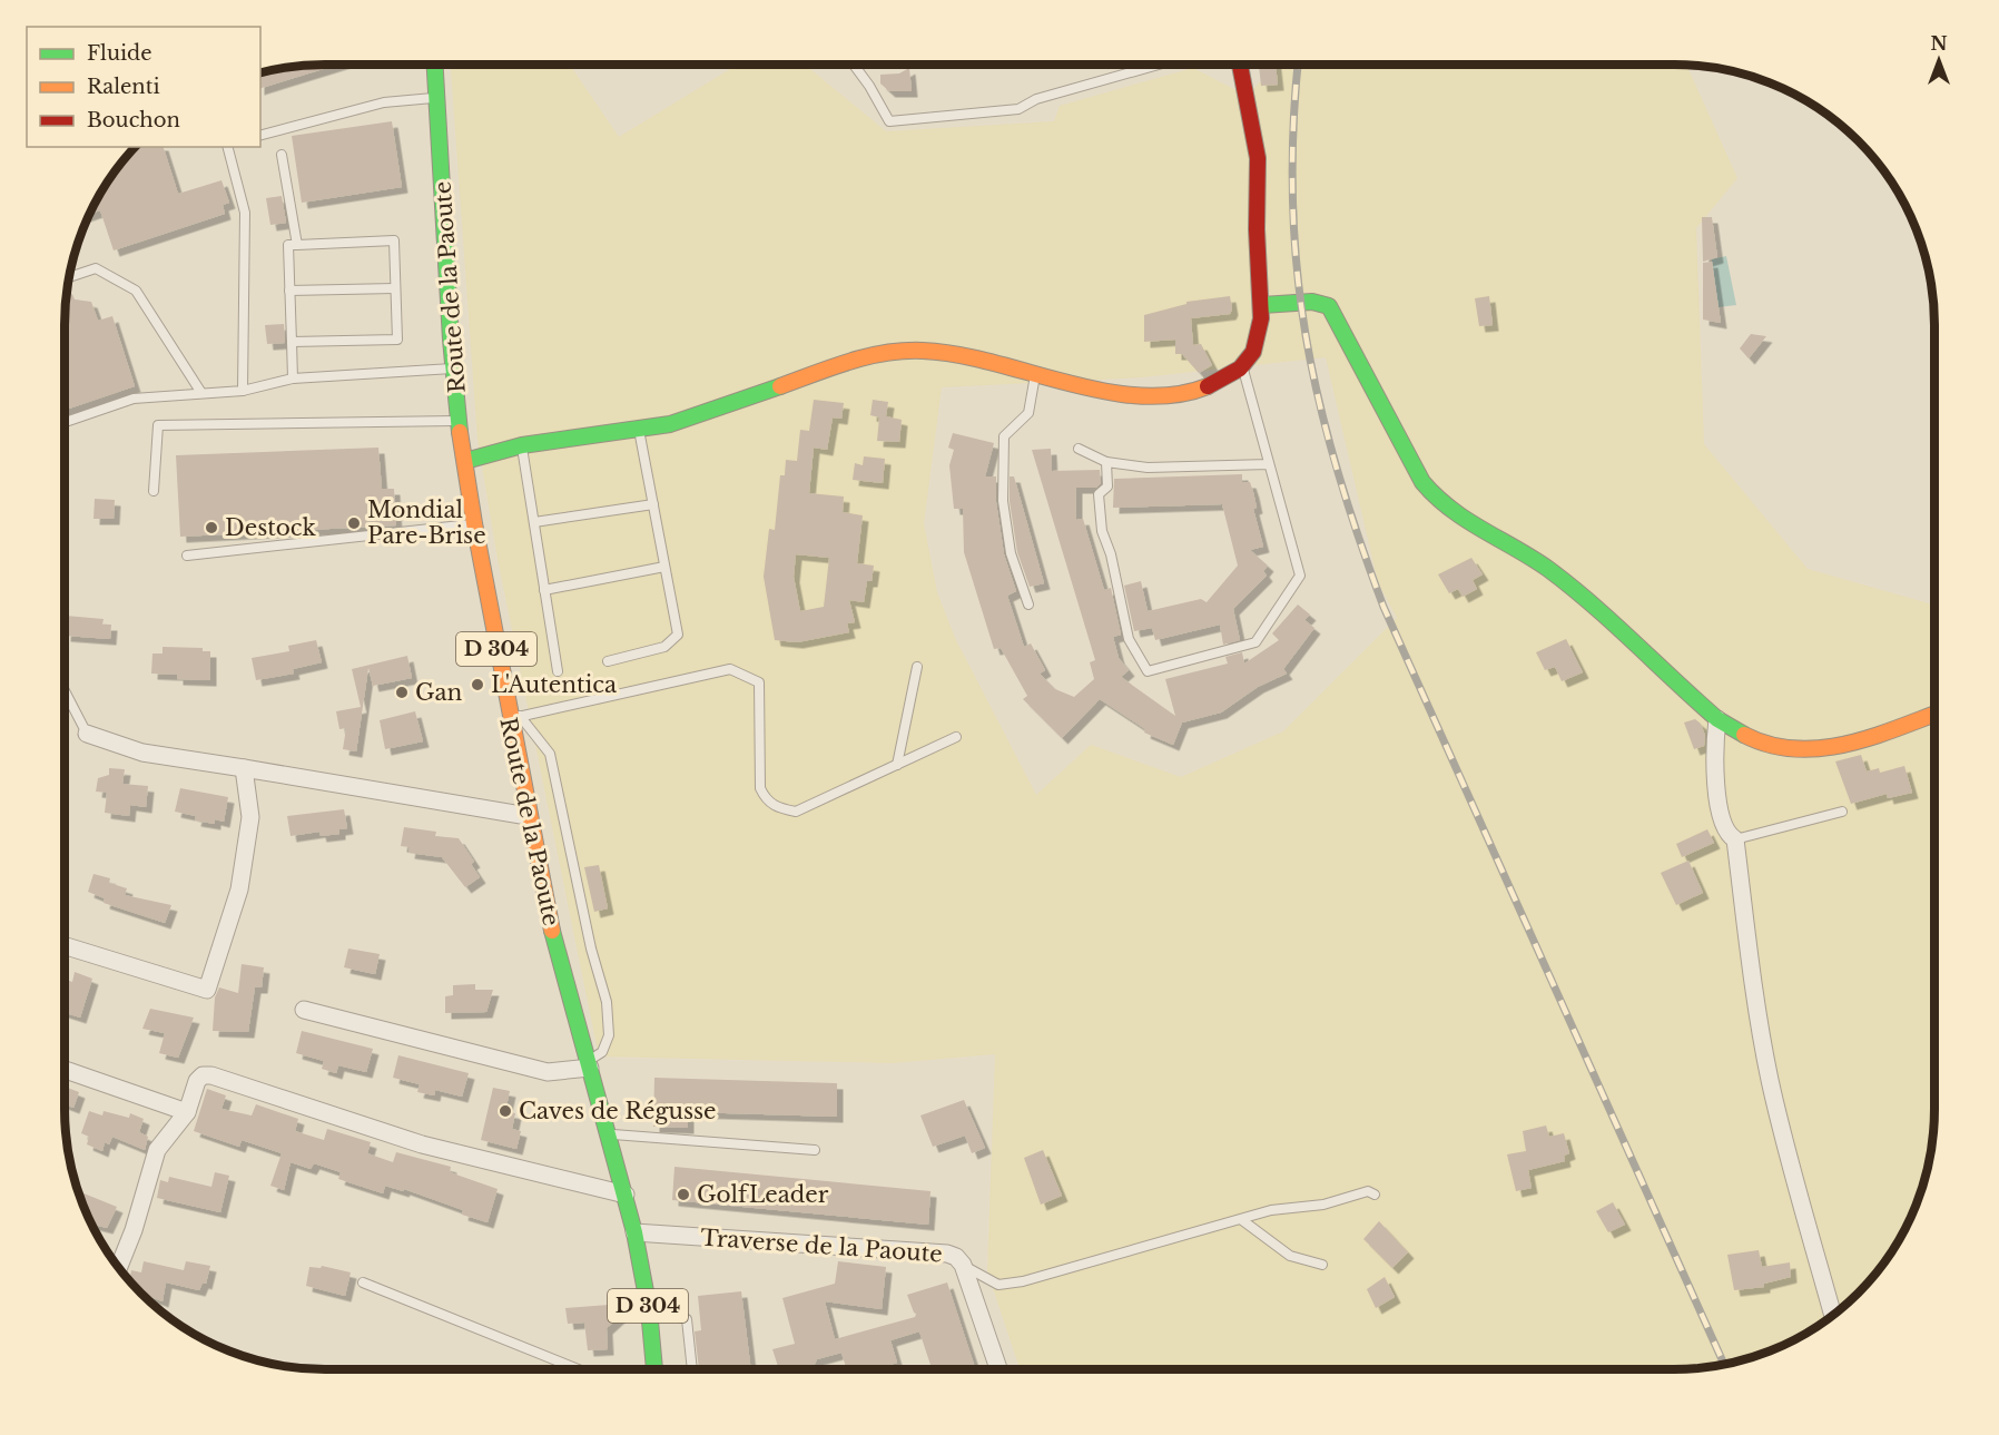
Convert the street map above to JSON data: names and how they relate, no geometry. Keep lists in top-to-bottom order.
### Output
{
  "streets": {
    "street": ["Route de la Paoute", "D 304", "Traverse de la Paoute"]
  },
  "crossings": [
    ["Route de la Paoute", "Traverse de la Paoute"]
  ],
  "places": [
    "Mondial Pare-Brise",
    "Destock",
    "L'Autentica",
    "Gan",
    "Caves de Régusse",
    "GolfLeader"
  ],
  "legend": ["Fluide", "Ralenti", "Bouchon"],
  "north": "top"
}
